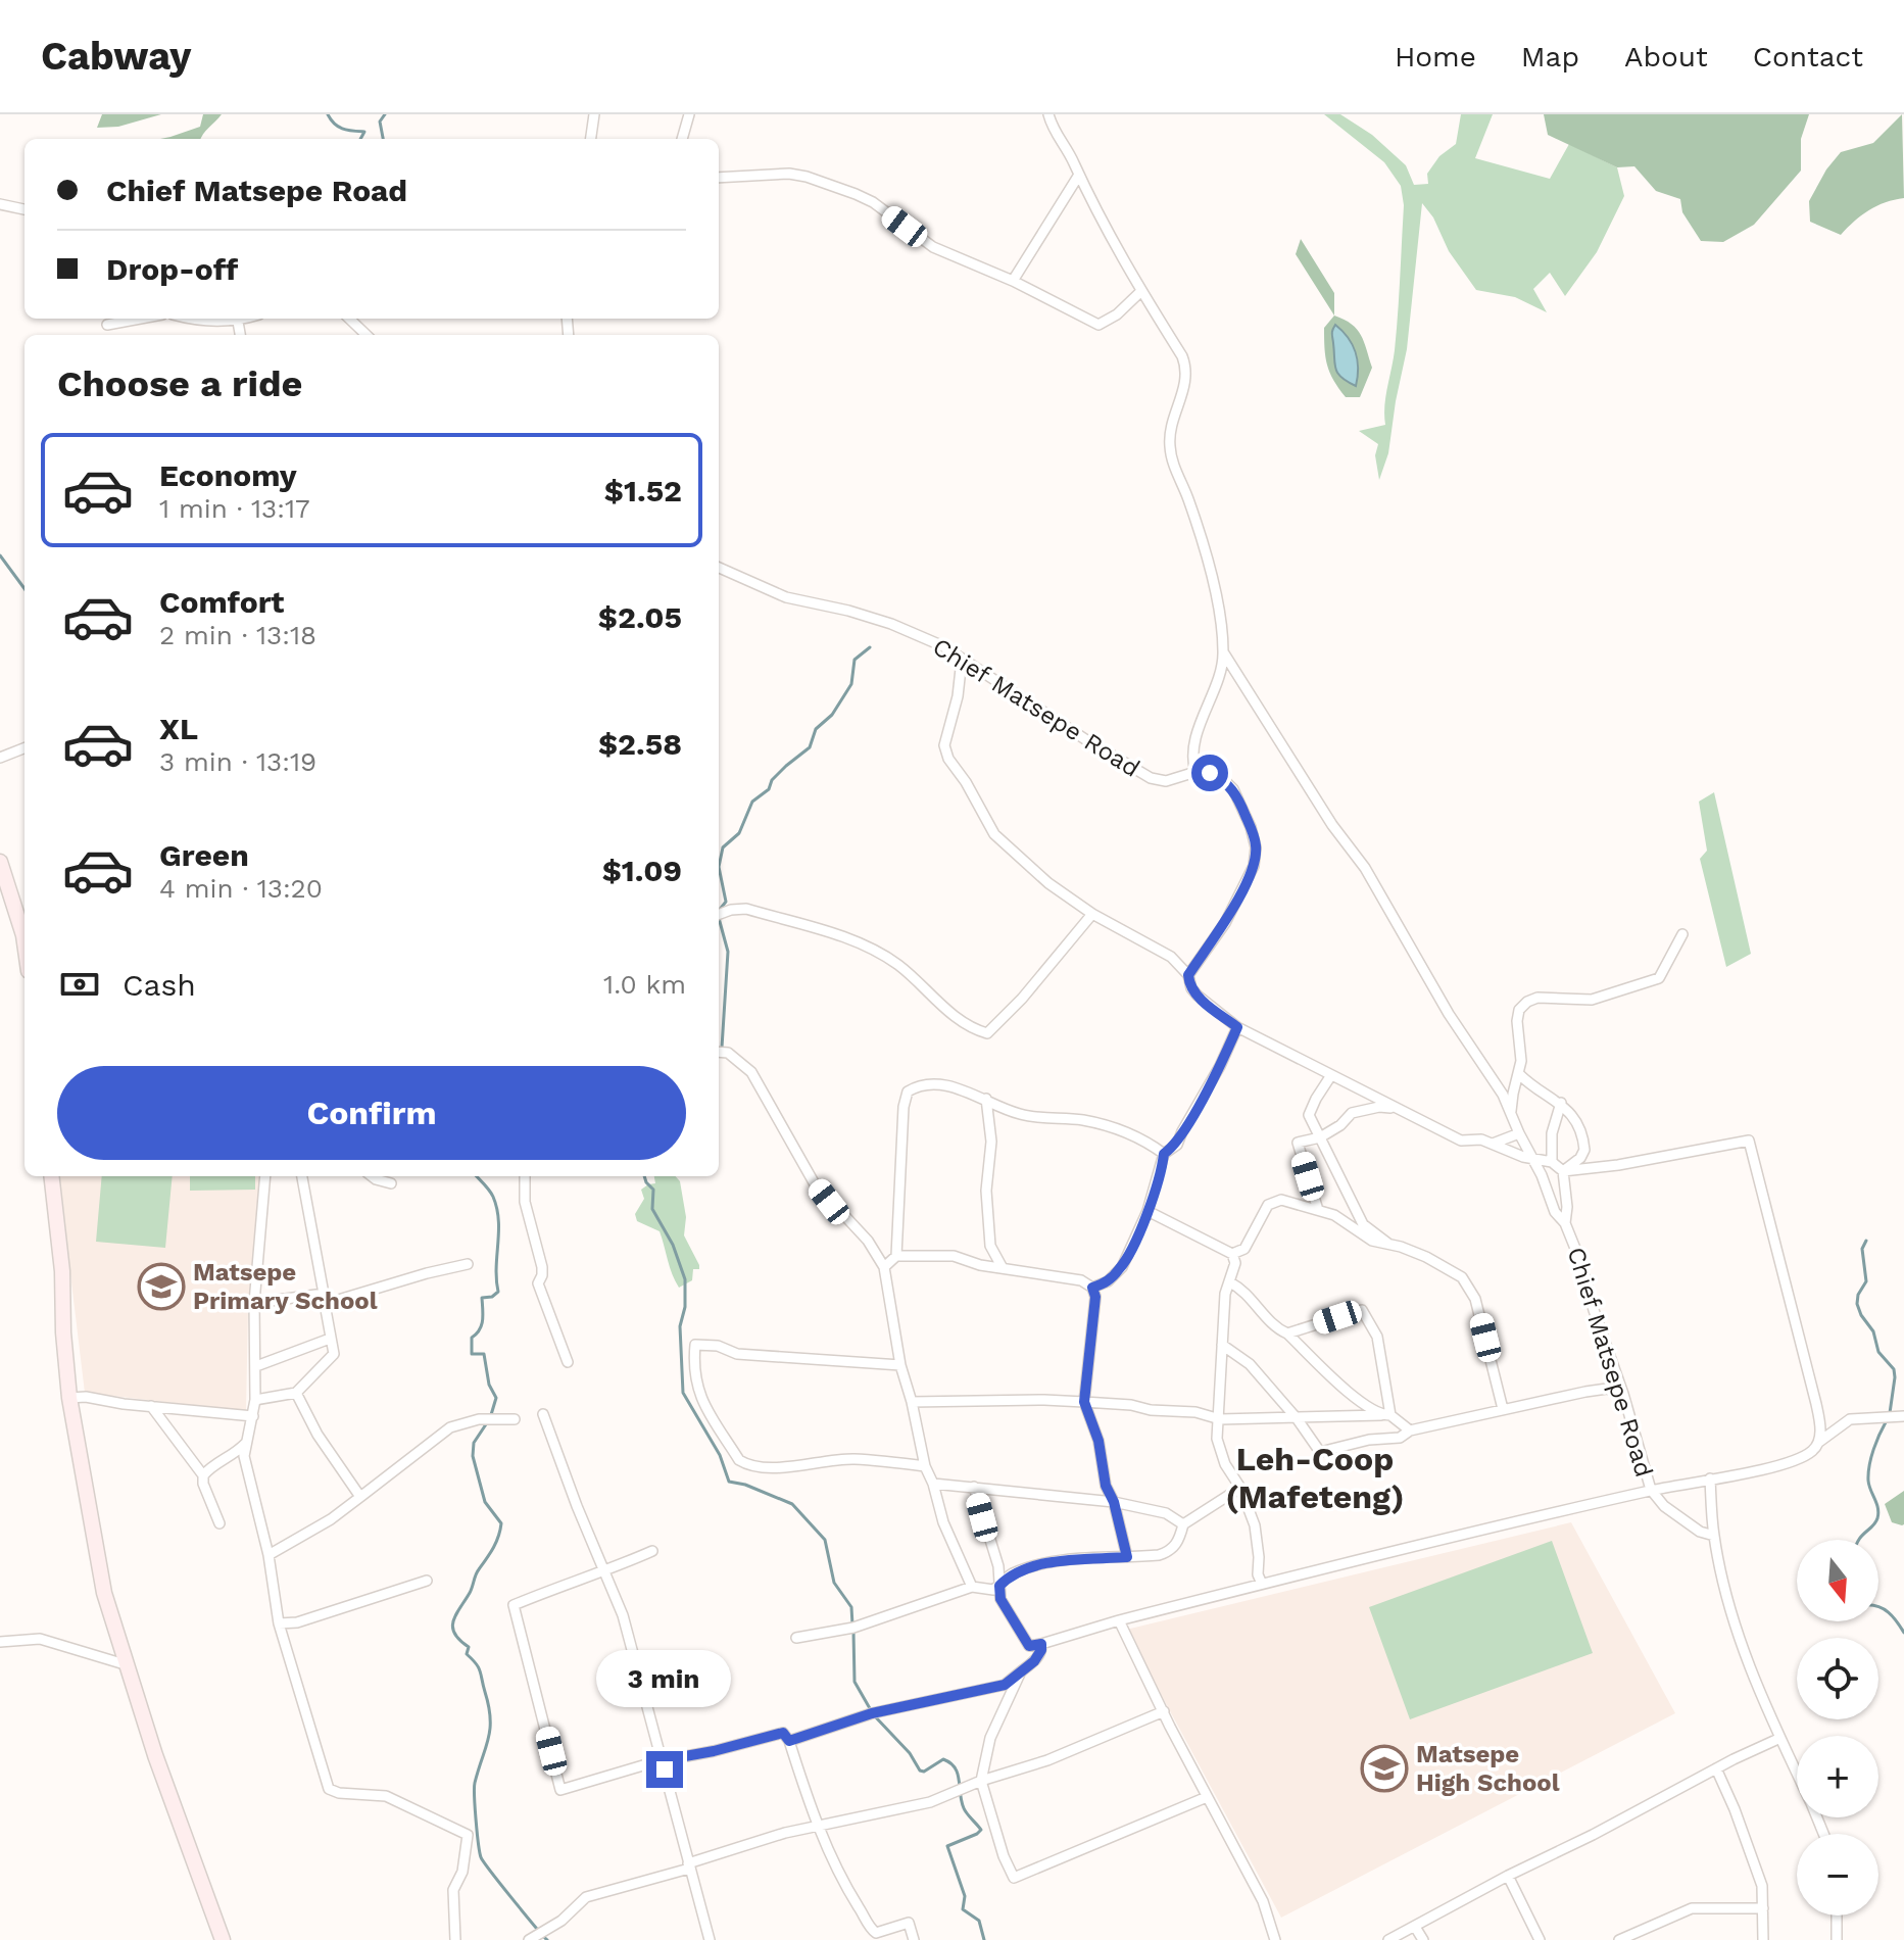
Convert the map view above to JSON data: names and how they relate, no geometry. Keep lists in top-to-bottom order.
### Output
{
  "streets": {
    "street": ["Chief Matsepe Road"]
  },
  "districts": ["Leh-Coop (Mafeteng)"],
  "places": {
    "school or university": ["Matsepe Primary School", "Matsepe High School"]
  },
  "north": "bottom",
  "page": {
    "header": "Cabway",
    "nav": [
      "Home",
      "Map",
      "About",
      "Contact"
    ],
    "banner": ["Chief Matsepe Road", "Drop-off"],
    "heading": "Choose a ride",
    "list": [
      {
        "name": "Economy",
        "note": "1 min · 13:17",
        "value": "$1.52"
      },
      {
        "name": "Comfort",
        "note": "2 min · 13:18",
        "value": "$2.05"
      },
      {
        "name": "XL",
        "note": "3 min · 13:19",
        "value": "$2.58"
      },
      {
        "name": "Green",
        "note": "4 min · 13:20",
        "value": "$1.09"
      }
    ],
    "pay": ["Cash", "1.0 km"],
    "buttons": "Confirm",
    "map_buttons": ["+", "−"],
    "bubble": "3 min"
  }
}
